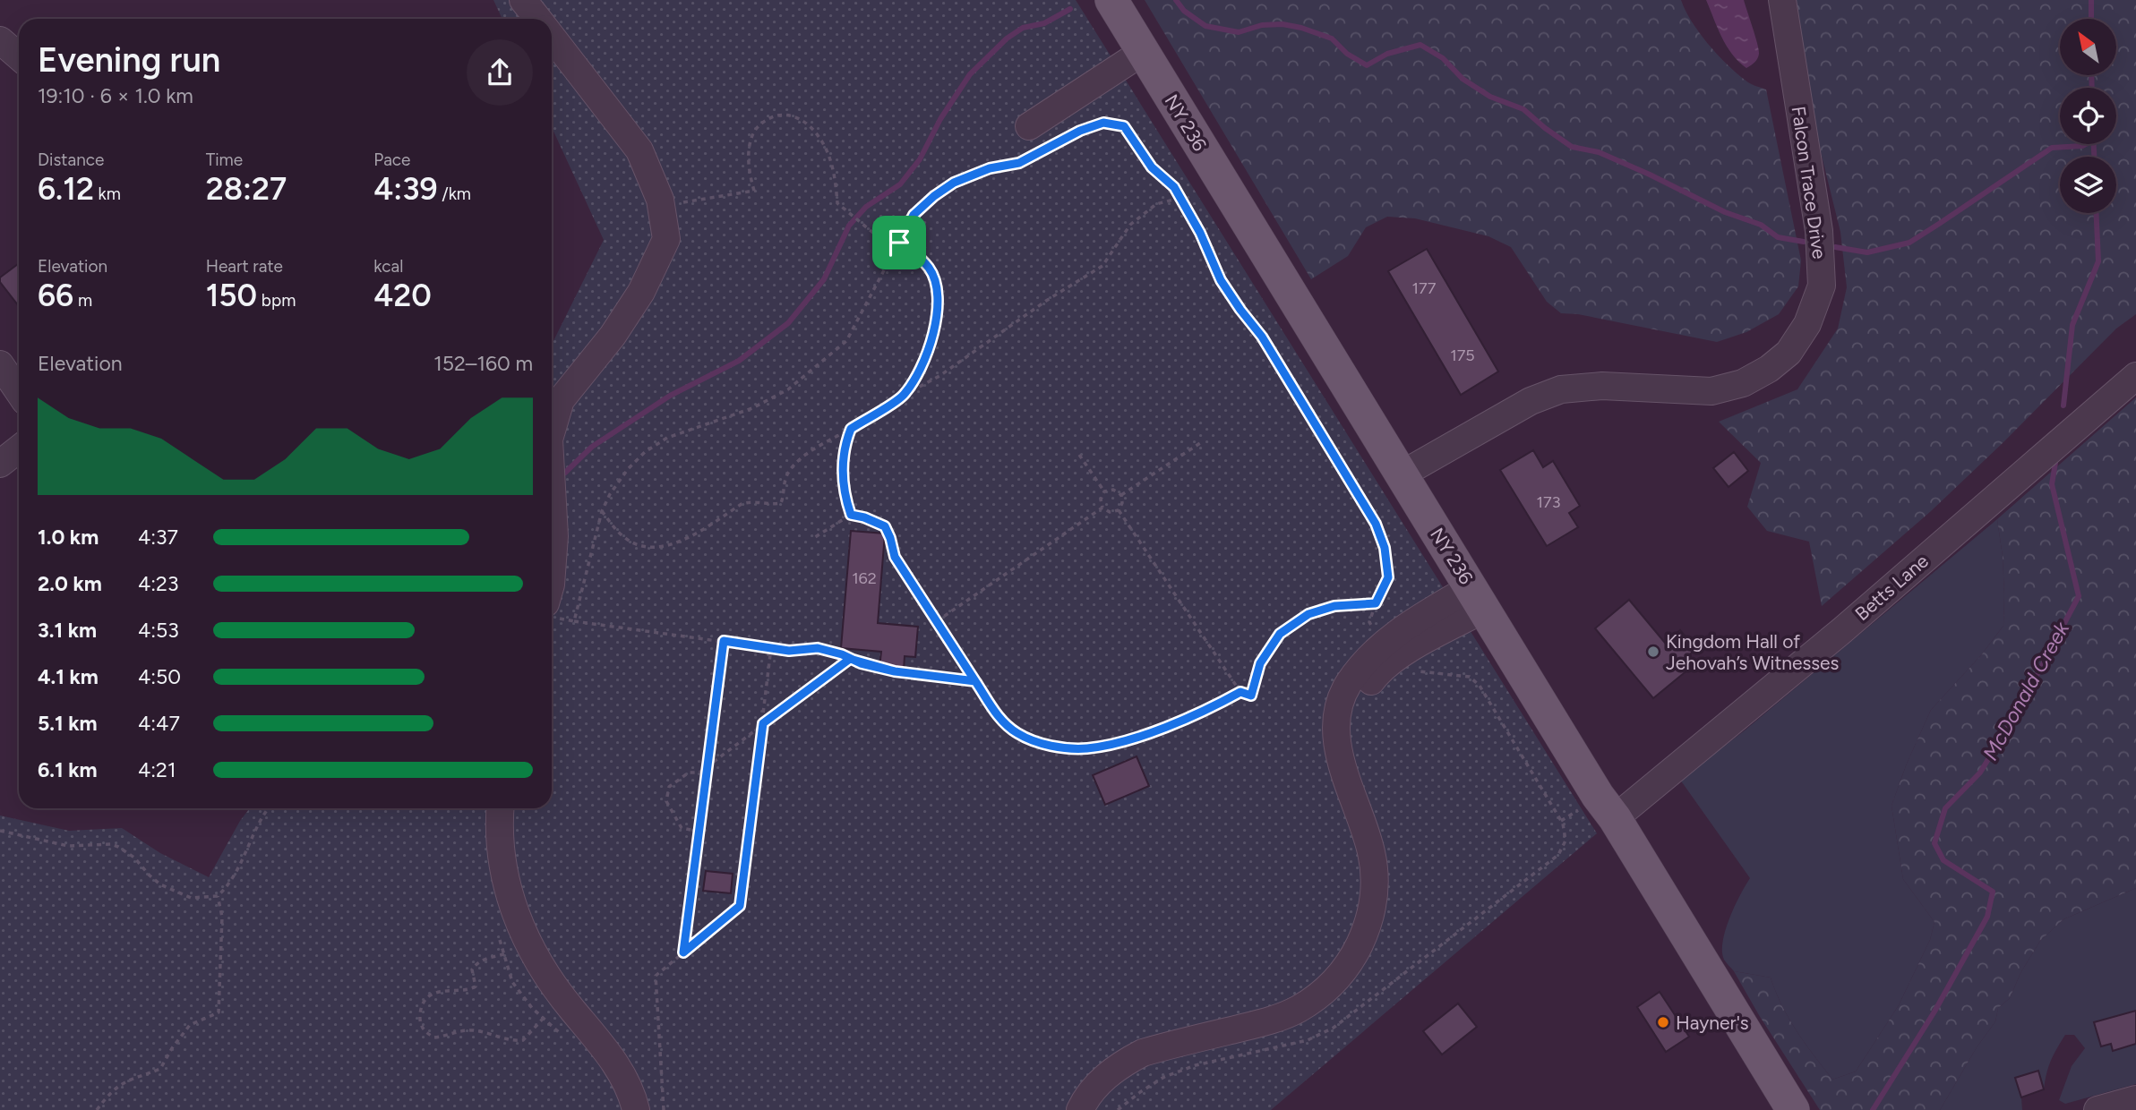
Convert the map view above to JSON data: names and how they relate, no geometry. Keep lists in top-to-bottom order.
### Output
{
  "streets": {
    "main road": ["NY 236"],
    "street": ["Falcon Trace Drive", "Betts Lane"]
  },
  "crossings": [
    ["NY 236", "Falcon Trace Drive"],
    ["NY 236", "Betts Lane"]
  ],
  "water": ["McDonald Creek"],
  "places": ["Kingdom Hall of Jehovah’s Witnesses", "Hayner's"],
  "house_numbers": [
    "177",
    "175",
    "173",
    "162"
  ],
  "north": "top left",
  "page": {
    "heading": ["Evening run", "19:10 · 6 × 1.0 km"],
    "stats": [
      ["Distance", "6.12 km"],
      ["Time", "28:27"],
      ["Pace", "4:39 /km"],
      ["Elevation", "66 m"],
      ["Heart rate", "150 bpm"],
      ["kcal", "420"]
    ],
    "chart": ["Elevation", "152–160 m"],
    "list": [
      {
        "name": "1.0 km",
        "note": "4:37"
      },
      {
        "name": "2.0 km",
        "note": "4:23"
      },
      {
        "name": "3.1 km",
        "note": "4:53"
      },
      {
        "name": "4.1 km",
        "note": "4:50"
      },
      {
        "name": "5.1 km",
        "note": "4:47"
      },
      {
        "name": "6.1 km",
        "note": "4:21"
      }
    ]
  }
}
